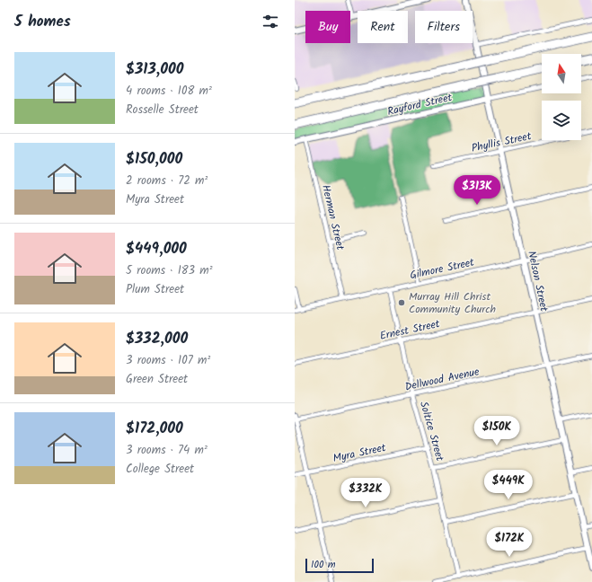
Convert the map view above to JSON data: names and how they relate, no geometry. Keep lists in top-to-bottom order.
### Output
{
  "streets": {
    "street": [
      "Rayford Street",
      "Phyllis Street",
      "Herman Street",
      "Gilmore Street",
      "Nelson Street",
      "Ernest Street",
      "Dellwood Avenue",
      "Soltice Street",
      "Myra Street"
    ]
  },
  "crossings": [
    ["Rayford Street", "Herman Street"],
    ["Rayford Street", "Nelson Street"],
    ["Phyllis Street", "Nelson Street"],
    ["Herman Street", "Gilmore Street"],
    ["Gilmore Street", "Nelson Street"],
    ["Gilmore Street", "Soltice Street"],
    ["Nelson Street", "Ernest Street"],
    ["Nelson Street", "Dellwood Avenue"],
    ["Ernest Street", "Soltice Street"],
    ["Dellwood Avenue", "Soltice Street"],
    ["Soltice Street", "Myra Street"]
  ],
  "places": ["Murray Hill Christ Community Church"],
  "scale_bar": "100 m",
  "north": "top",
  "page": {
    "heading": "5 homes",
    "chip": ["Buy", "Rent", "Filters"],
    "list": [
      {
        "name": "$313,000",
        "note": "4 rooms · 108 m² · Rosselle Street"
      },
      {
        "name": "$150,000",
        "note": "2 rooms · 72 m² · Myra Street"
      },
      {
        "name": "$449,000",
        "note": "5 rooms · 183 m² · Plum Street"
      },
      {
        "name": "$332,000",
        "note": "3 rooms · 107 m² · Green Street"
      },
      {
        "name": "$172,000",
        "note": "3 rooms · 74 m² · College Street"
      }
    ],
    "price": [
      "$313K",
      "$150K",
      "$449K",
      "$332K",
      "$172K"
    ],
    "scale": "100 m"
  }
}
